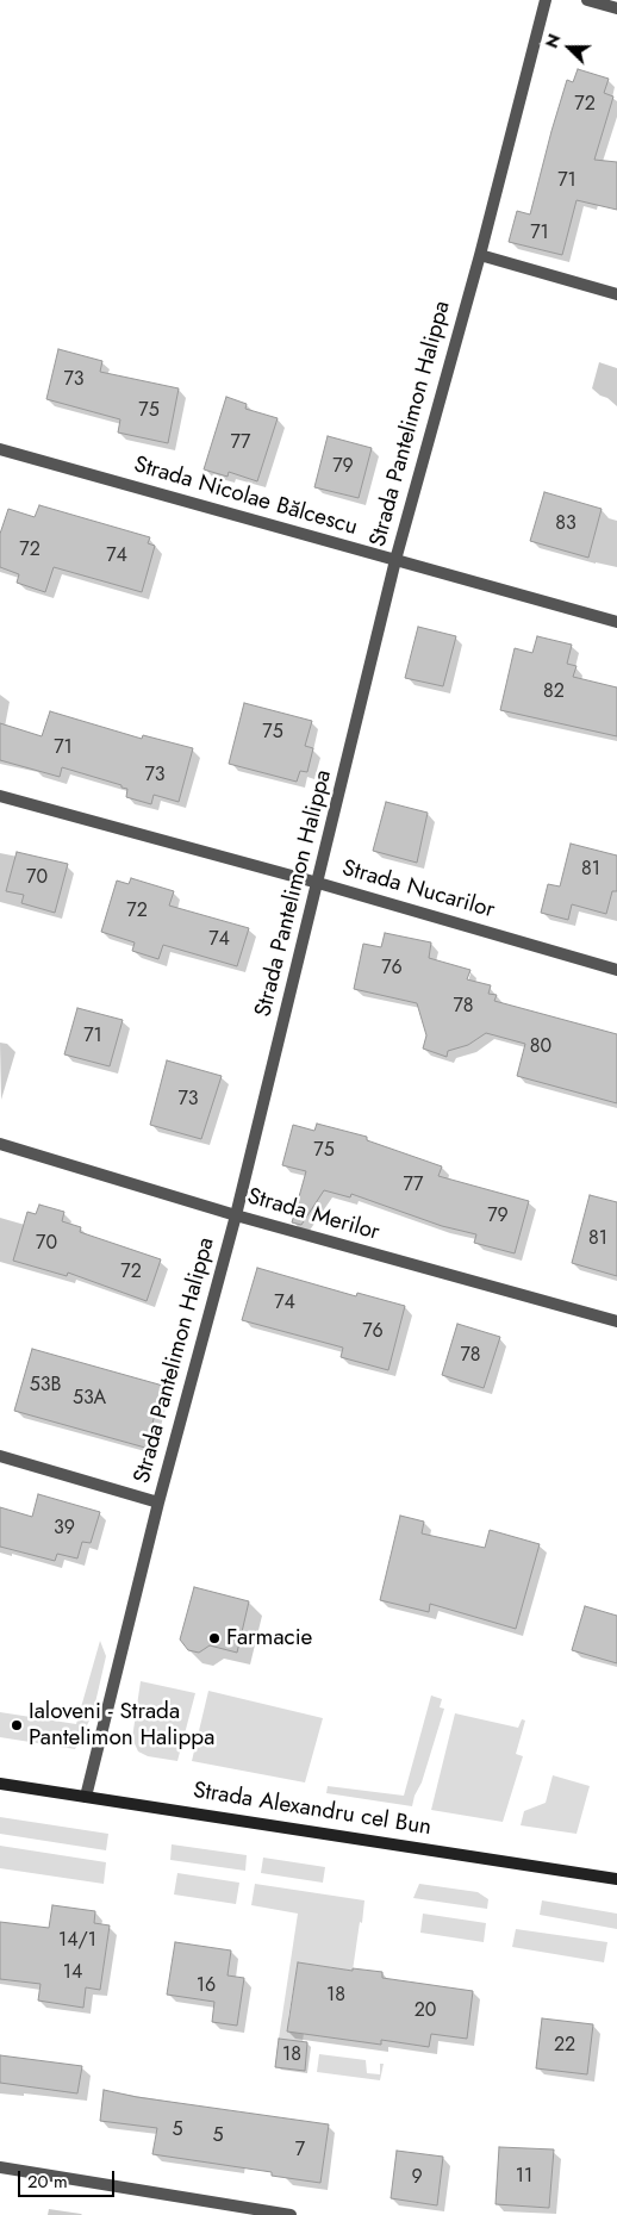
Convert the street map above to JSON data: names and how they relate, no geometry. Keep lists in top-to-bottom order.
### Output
{
  "streets": {
    "main road": ["Strada Alexandru cel Bun"],
    "street": [
      "Strada Pantelimon Halippa",
      "Strada Nicolae Bălcescu",
      "Strada Nucarilor",
      "Strada Merilor"
    ]
  },
  "crossings": [
    ["Strada Pantelimon Halippa", "Strada Nicolae Bălcescu"],
    ["Strada Pantelimon Halippa", "Strada Nucarilor"],
    ["Strada Pantelimon Halippa", "Strada Merilor"],
    ["Strada Pantelimon Halippa", "Strada Alexandru cel Bun"]
  ],
  "places": ["Farmacie", "Ialoveni - Strada Pantelimon Halippa"],
  "house_numbers": [
    "72",
    "71",
    "71",
    "73",
    "75",
    "77",
    "79",
    "83",
    "72",
    "74",
    "82",
    "75",
    "71",
    "73",
    "81",
    "70",
    "72",
    "74",
    "76",
    "78",
    "71",
    "80",
    "73",
    "75",
    "77",
    "79",
    "81",
    "70",
    "72",
    "74",
    "76",
    "78",
    "53B",
    "53A",
    "39",
    "14/1",
    "14",
    "16",
    "18",
    "20",
    "22",
    "18",
    "5",
    "5",
    "7",
    "11",
    "9"
  ],
  "scale_bar": "20 m",
  "north": "left"
}
